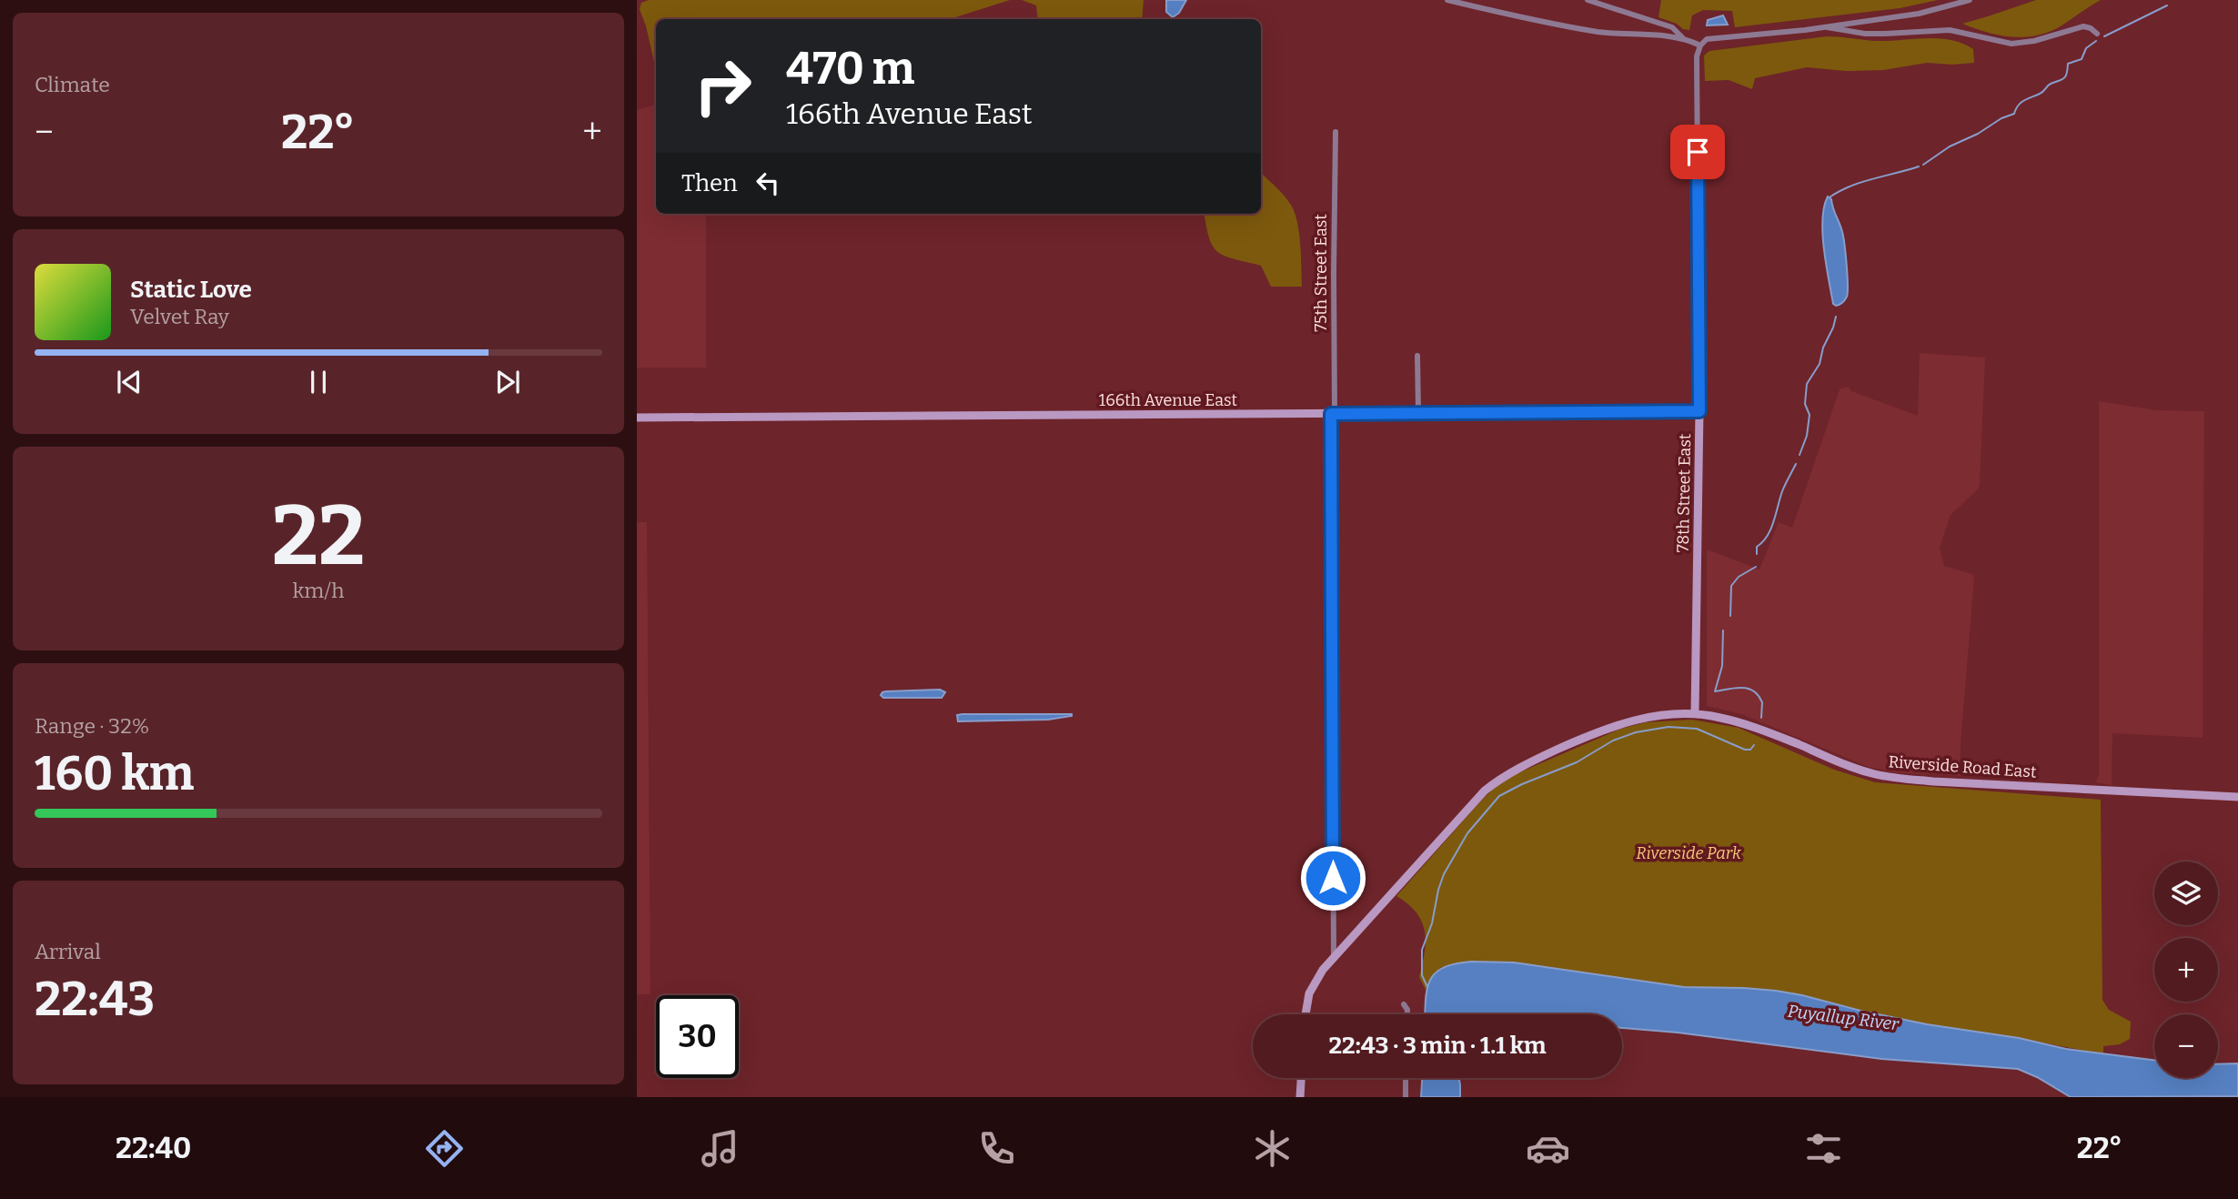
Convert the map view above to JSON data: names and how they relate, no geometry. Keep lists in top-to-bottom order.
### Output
{
  "streets": {
    "street": [
      "75th Street East",
      "166th Avenue East",
      "78th Street East",
      "Riverside Road East"
    ]
  },
  "crossings": [
    ["75th Street East", "166th Avenue East"],
    ["75th Street East", "Riverside Road East"],
    ["166th Avenue East", "78th Street East"],
    ["78th Street East", "Riverside Road East"]
  ],
  "water": ["Puyallup River"],
  "parks": ["Riverside Park"],
  "page": {
    "tile": [
      "Climate",
      ["22", "km/h"],
      ["Range · 32%", "160 km"],
      ["Arrival", "22:43"]
    ],
    "turn": ["470 m", "166th Avenue East"],
    "heat": ["−", "22°", "+"],
    "then": "Then",
    "song": ["Static Love", "Velvet Ray"],
    "map_buttons": ["+", "−"],
    "limit": "30",
    "trip": "22:43 · 3 min · 1.1 km",
    "tabs": ["22:40", "22°"]
  }
}
